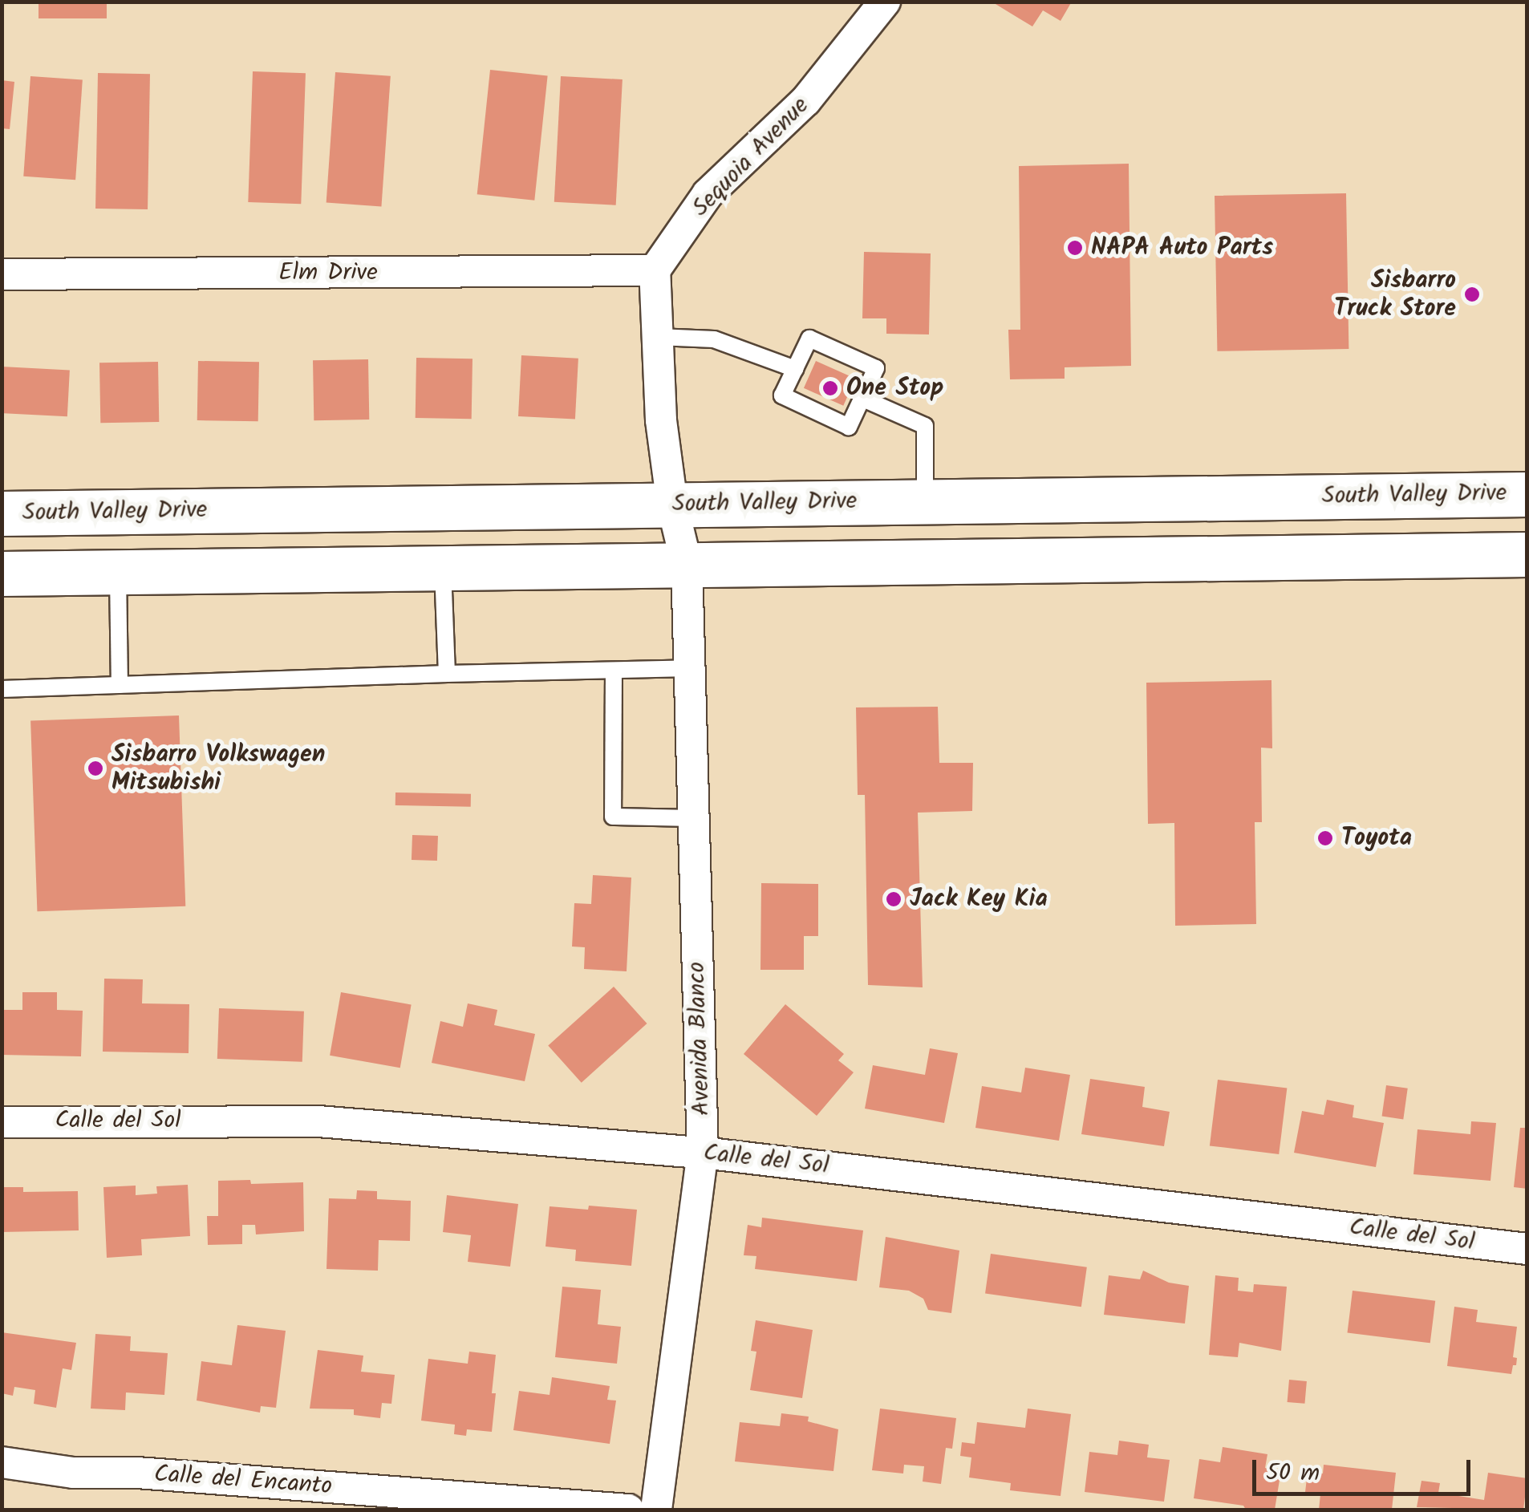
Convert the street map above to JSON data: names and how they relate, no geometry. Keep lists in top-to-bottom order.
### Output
{
  "streets": {
    "main road": ["South Valley Drive"],
    "street": [
      "Sequoia Avenue",
      "Elm Drive",
      "Avenida Blanco",
      "Calle del Sol",
      "Calle del Encanto"
    ]
  },
  "crossings": [
    ["Sequoia Avenue", "Elm Drive"],
    ["Avenida Blanco", "Calle del Sol"]
  ],
  "places": [
    "NAPA Auto Parts",
    "Sisbarro Truck Store",
    "One Stop",
    "Sisbarro Volkswagen Mitsubishi",
    "Toyota",
    "Jack Key Kia"
  ],
  "scale_bar": "50 m"
}
